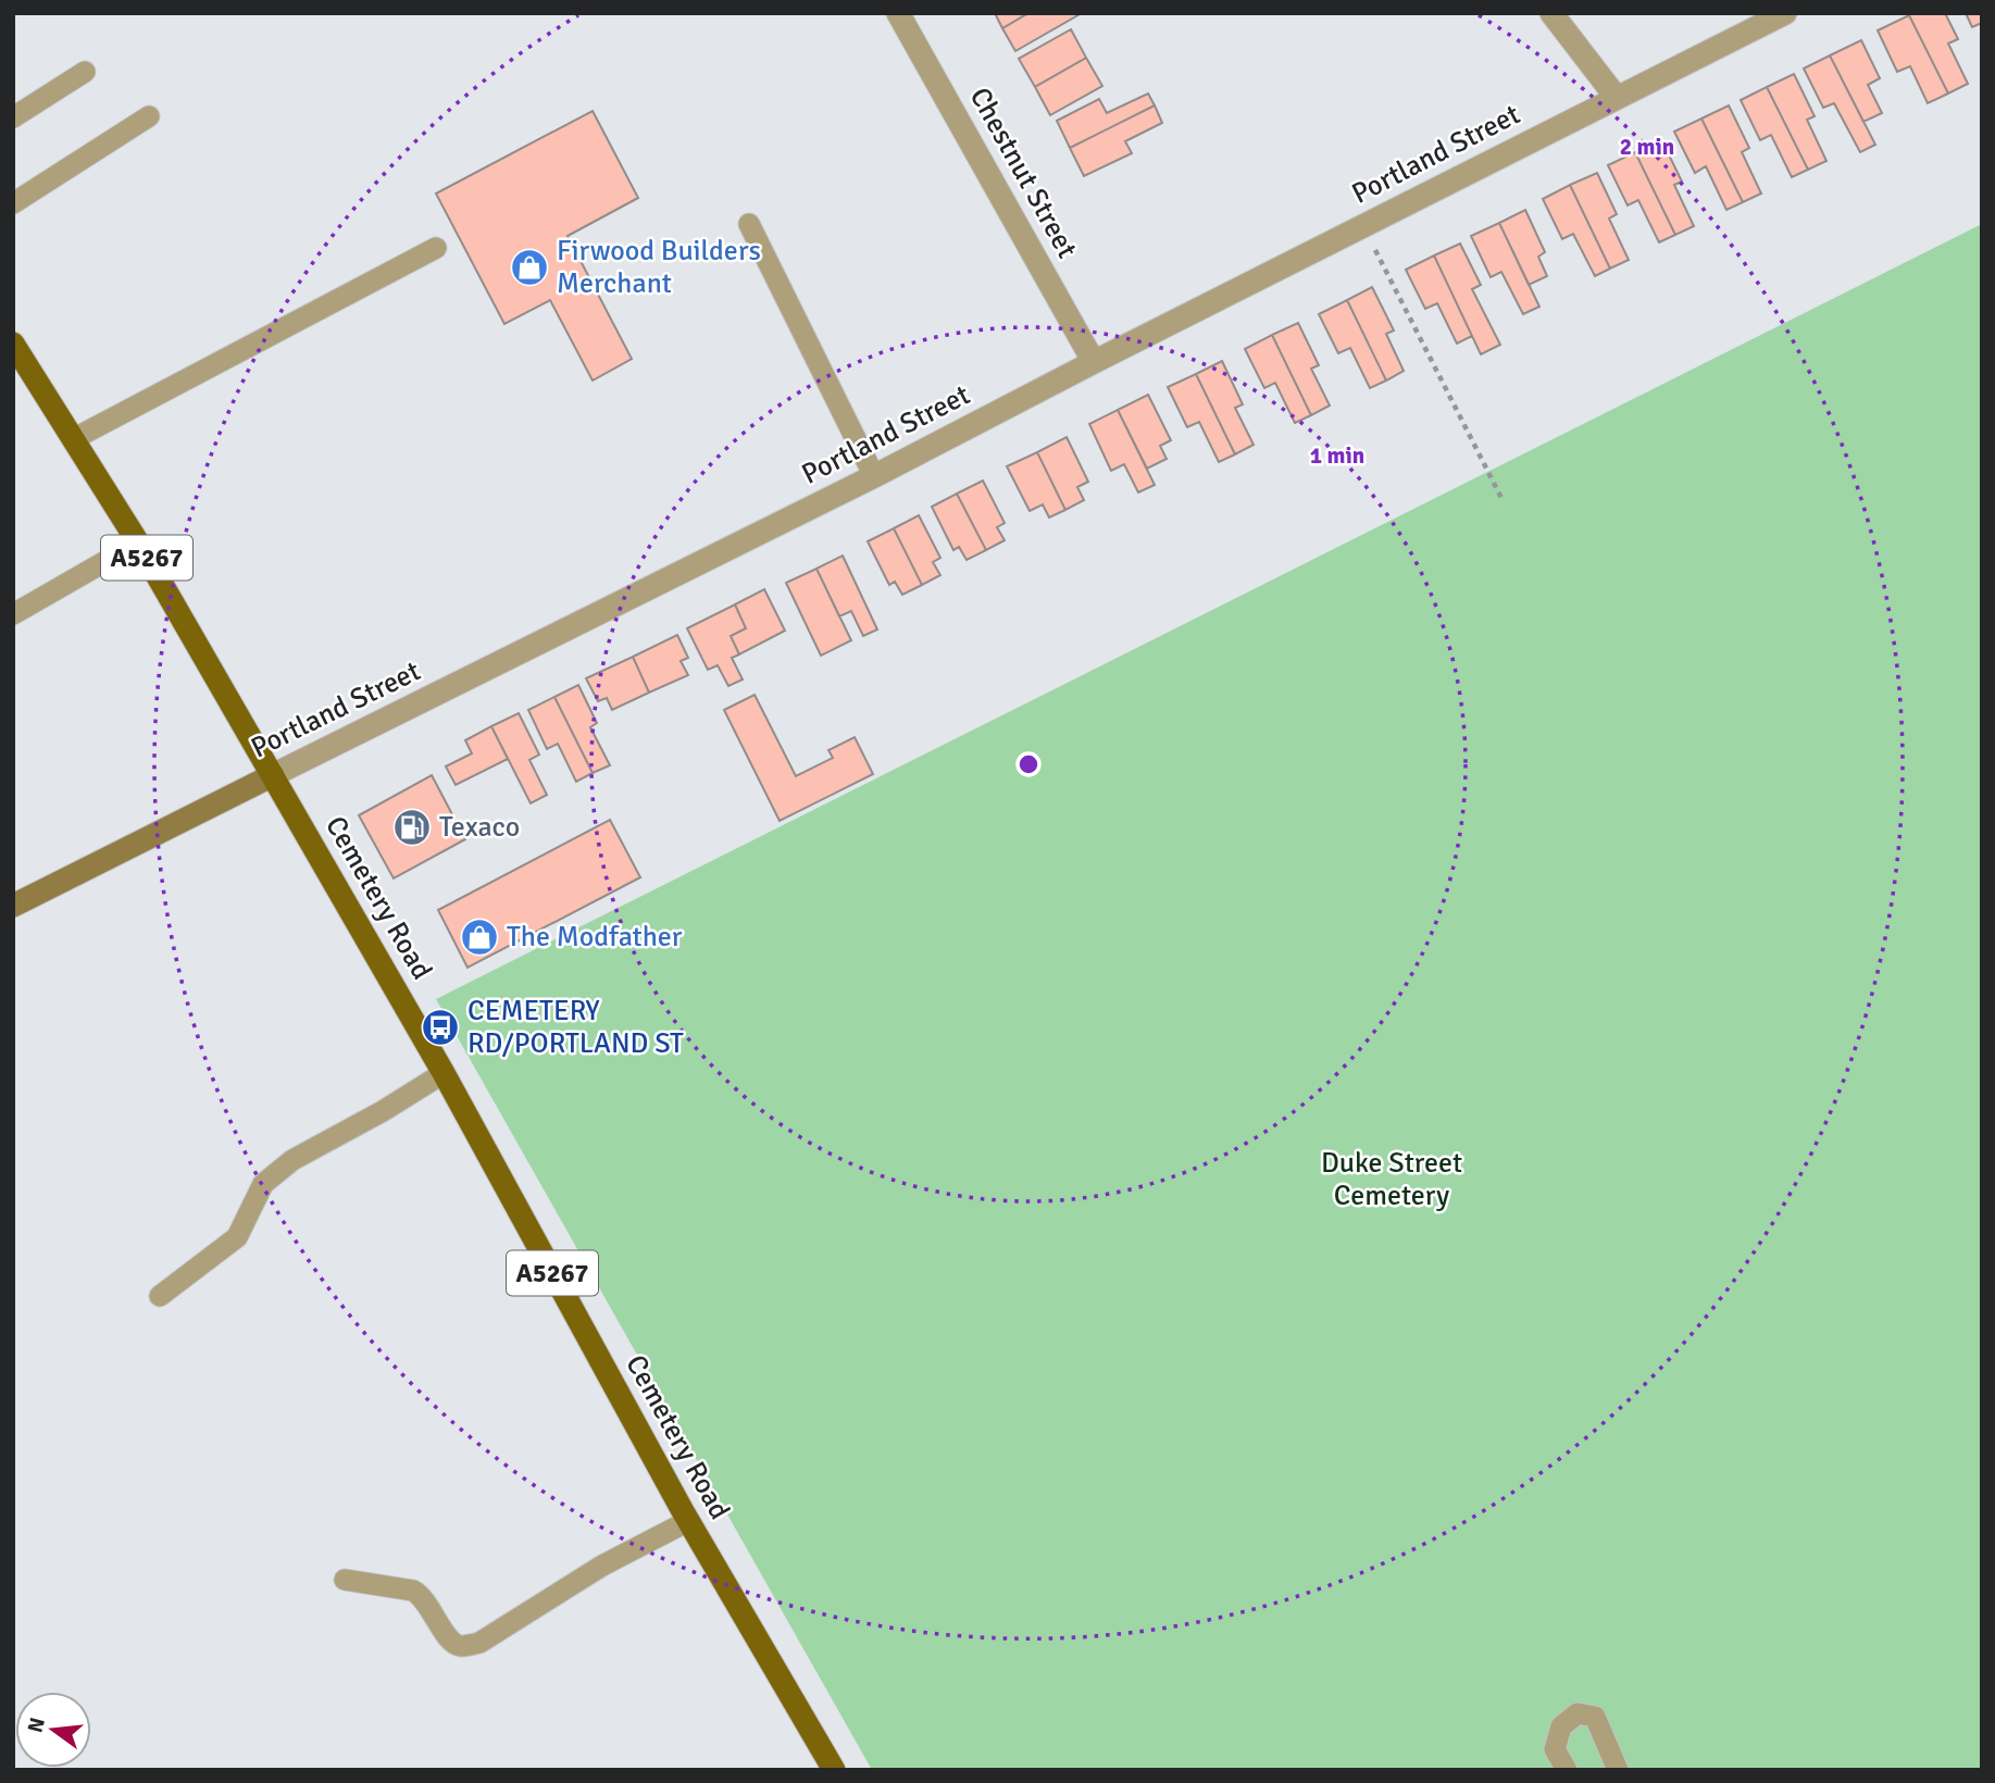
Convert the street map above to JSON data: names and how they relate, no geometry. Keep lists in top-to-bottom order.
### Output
{
  "streets": {
    "main road": ["A5267", "Cemetery Road"],
    "street": ["Portland Street", "Chestnut Street"]
  },
  "crossings": [
    ["Portland Street", "Chestnut Street"],
    ["Portland Street", "Cemetery Road"]
  ],
  "parks": ["Duke Street Cemetery"],
  "places": {
    "shop": ["Firwood Builders Merchant", "The Modfather"],
    "fuel station": ["Texaco"],
    "bus stop": ["CEMETERY RD/PORTLAND ST"]
  },
  "north": "left",
  "rings": ["2 min", "1 min"]
}
